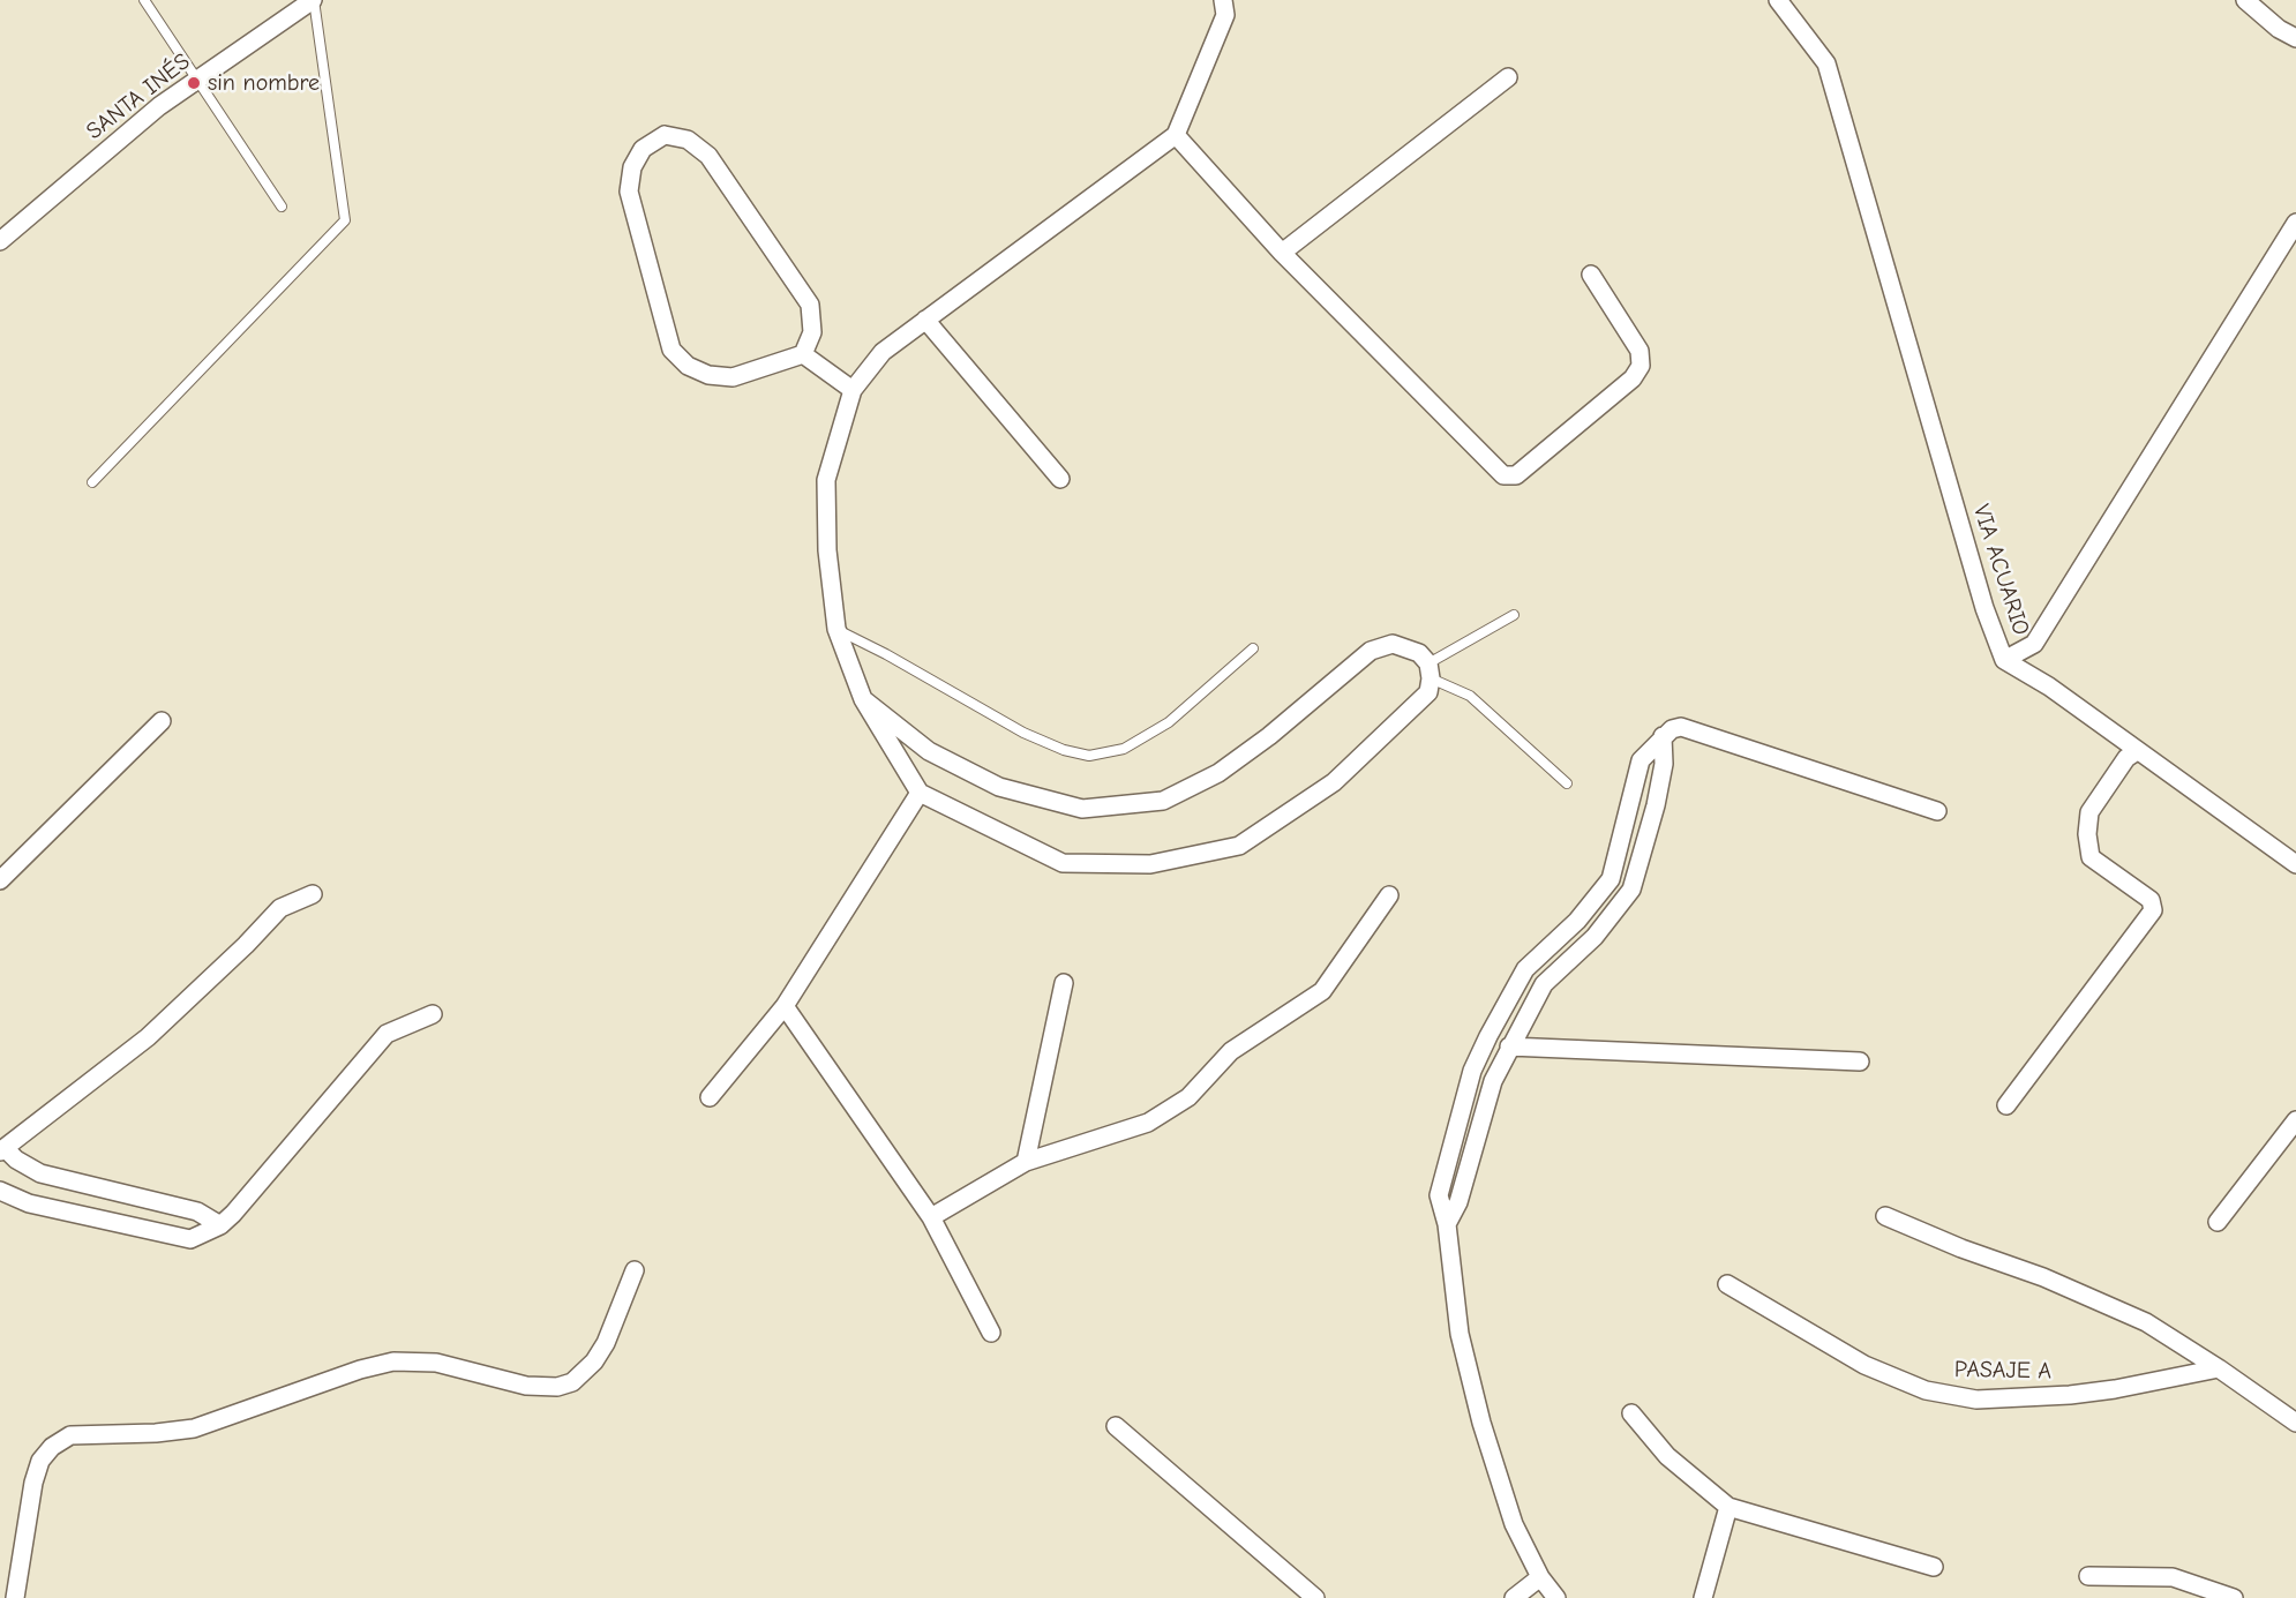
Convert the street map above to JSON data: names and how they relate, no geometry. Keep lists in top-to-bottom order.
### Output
{
  "streets": {
    "street": ["SANTA INÉS", "VIA ACUARIO", "PASAJE A"]
  },
  "places": ["sin nombre"]
}
